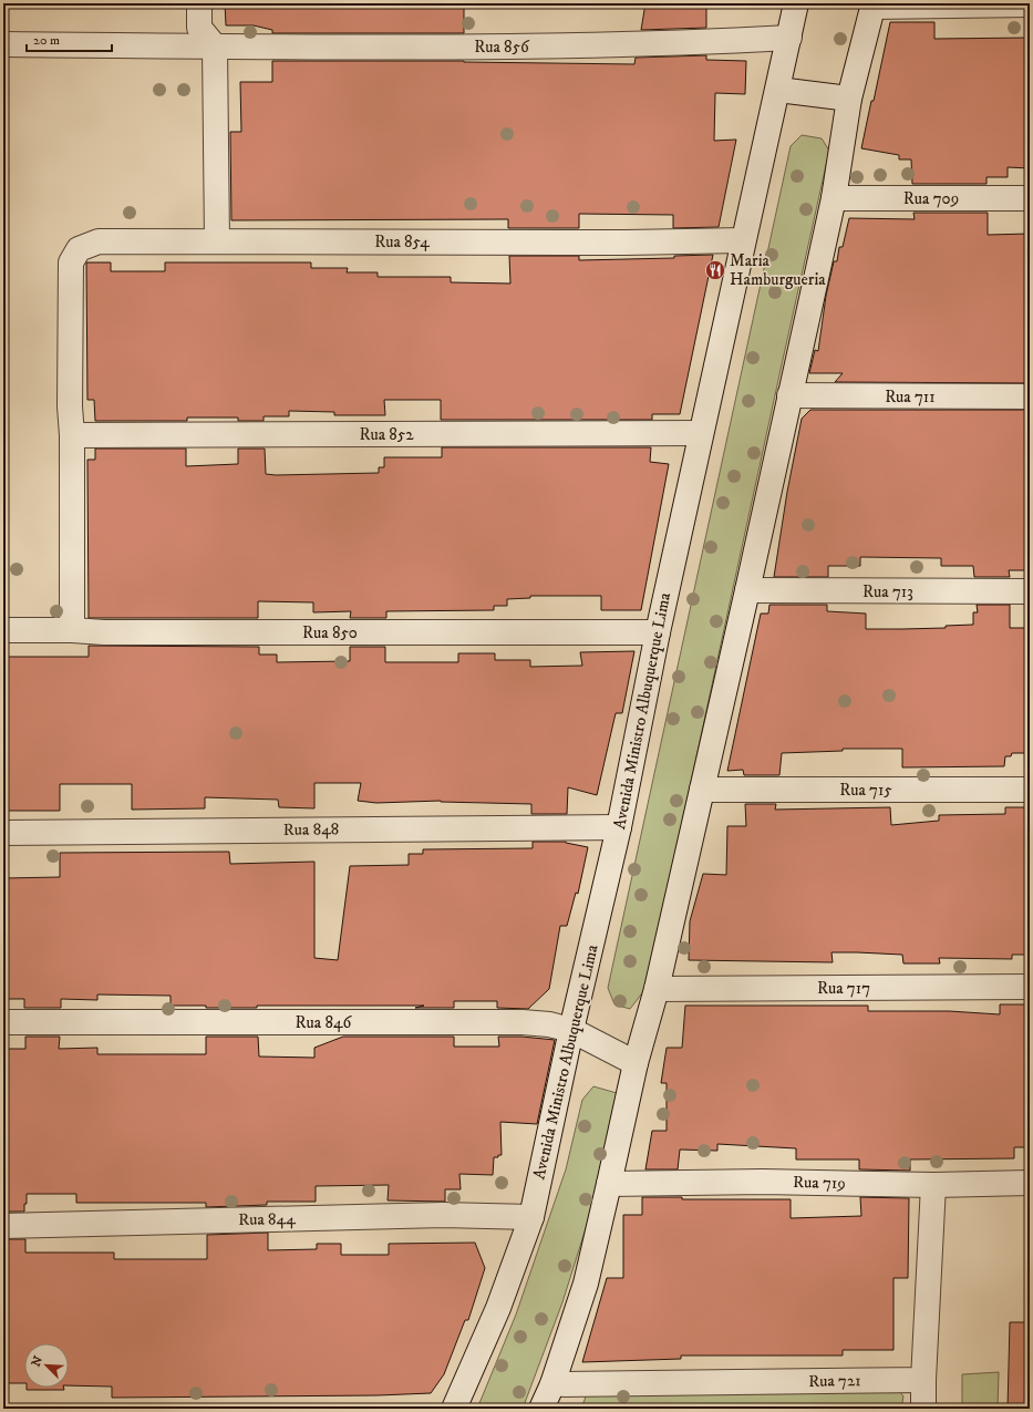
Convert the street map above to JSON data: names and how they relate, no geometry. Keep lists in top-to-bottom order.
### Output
{
  "streets": {
    "street": [
      "Rua 856",
      "Rua 709",
      "Rua 854",
      "Rua 711",
      "Rua 852",
      "Rua 713",
      "Rua 850",
      "Avenida Ministro Albuquerque Lima",
      "Rua 715",
      "Rua 848",
      "Rua 717",
      "Rua 846",
      "Rua 719",
      "Rua 844",
      "Rua 721"
    ]
  },
  "crossings": [
    ["Rua 856", "Avenida Ministro Albuquerque Lima"],
    ["Rua 854", "Rua 852"],
    ["Rua 854", "Avenida Ministro Albuquerque Lima"],
    ["Rua 852", "Avenida Ministro Albuquerque Lima"],
    ["Rua 850", "Avenida Ministro Albuquerque Lima"],
    ["Avenida Ministro Albuquerque Lima", "Rua 848"],
    ["Avenida Ministro Albuquerque Lima", "Rua 846"],
    ["Avenida Ministro Albuquerque Lima", "Rua 844"]
  ],
  "places": {
    "restaurant": ["Maria Hamburgueria"]
  },
  "scale_bar": "20 m",
  "north": "top left"
}
